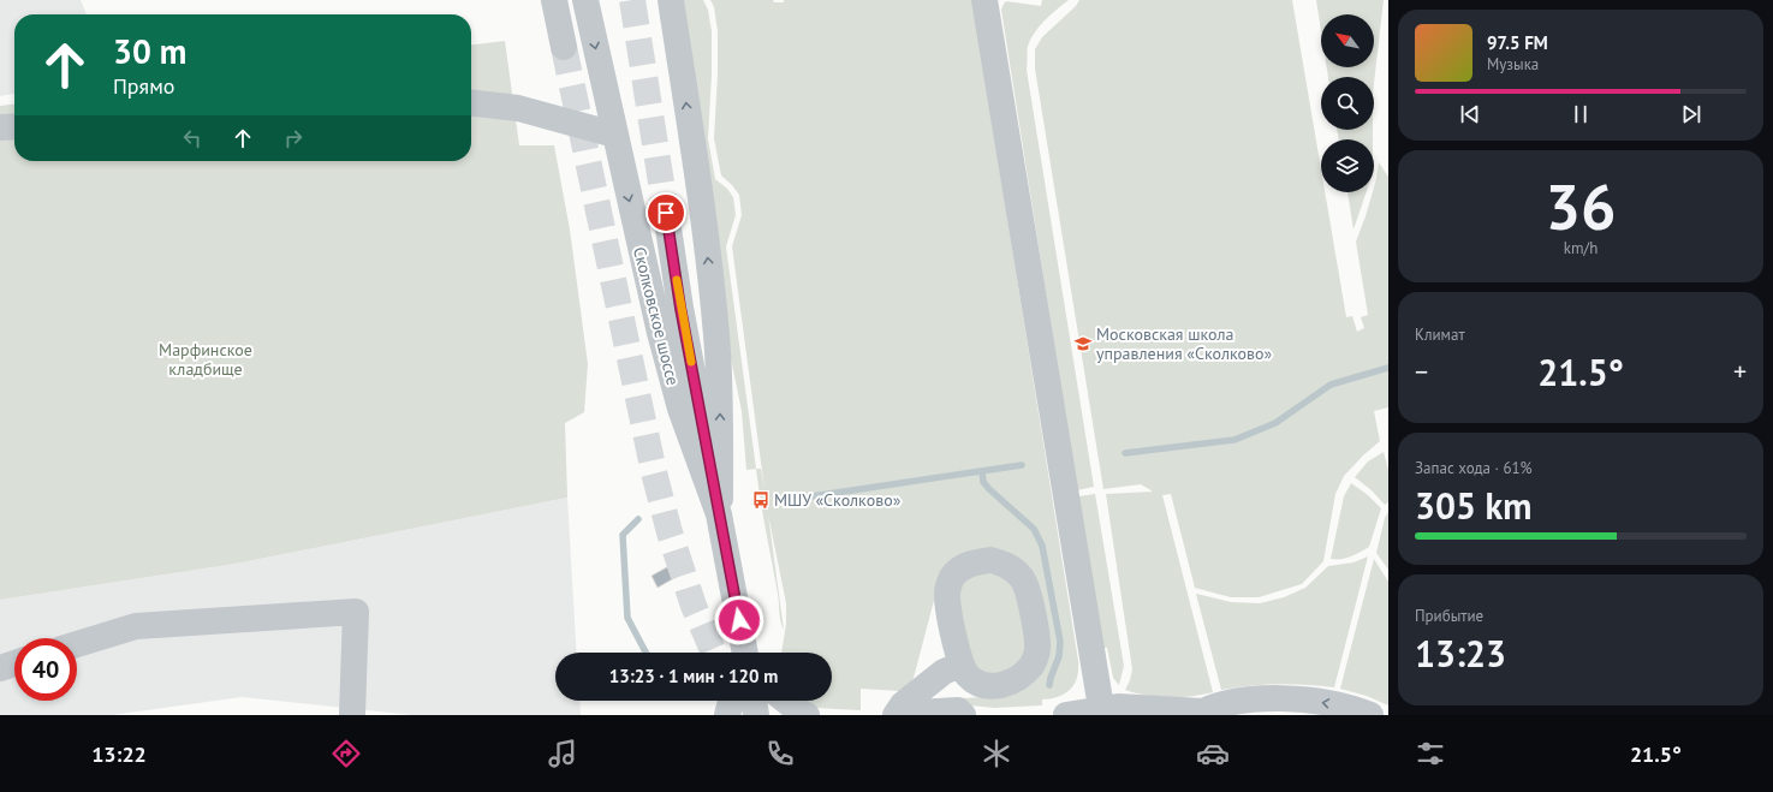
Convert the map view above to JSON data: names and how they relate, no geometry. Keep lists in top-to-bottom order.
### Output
{
  "streets": {
    "street": ["Сколковское шоссе"]
  },
  "parks": ["Марфинское кладбище"],
  "places": {
    "school or university": ["Московская школа управления «Сколково»"],
    "bus stop": ["МШУ «Сколково»"]
  },
  "north": "top left",
  "page": {
    "turn": ["30 m", "Прямо"],
    "song": ["97.5 FM", "Музыка"],
    "tile": [
      ["36", "km/h"],
      "Климат",
      ["Запас хода · 61%", "305 km"],
      ["Прибытие", "13:23"]
    ],
    "heat": ["−", "21.5°", "+"],
    "limit": "40",
    "trip": "13:23 · 1 мин · 120 m",
    "tabs": ["13:22", "21.5°"]
  }
}
